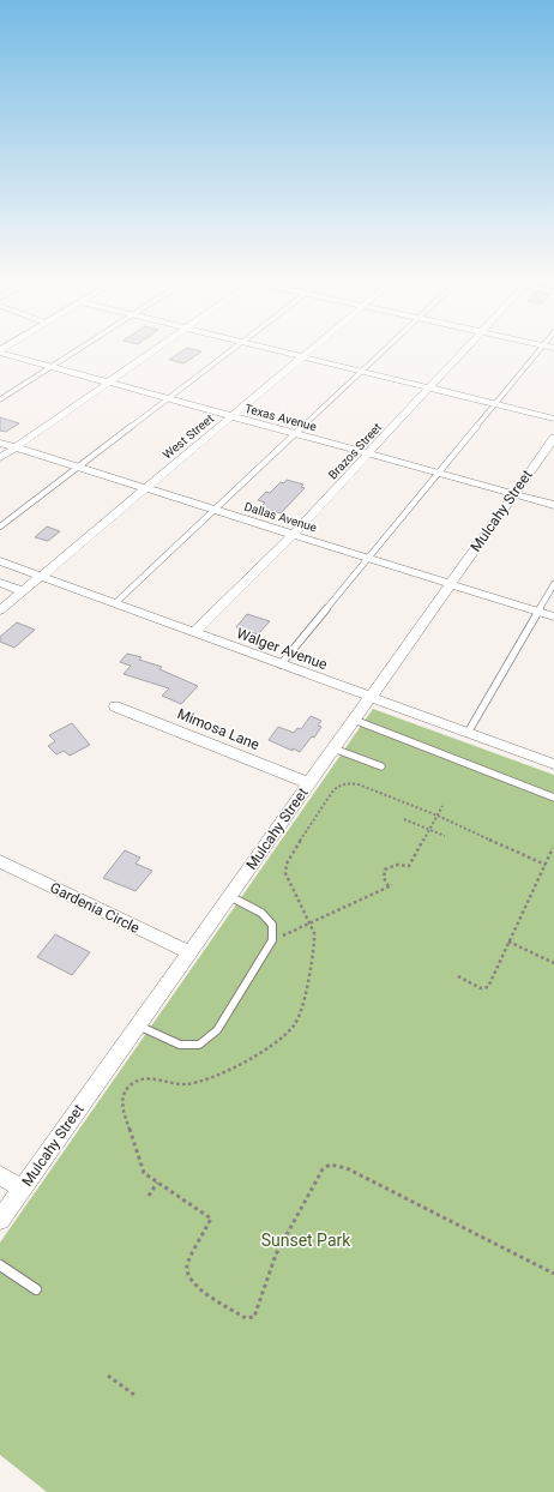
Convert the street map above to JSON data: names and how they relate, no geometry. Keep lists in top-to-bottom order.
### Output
{
  "streets": {
    "street": [
      "Texas Avenue",
      "West Street",
      "Brazos Street",
      "Mulcahy Street",
      "Dallas Avenue",
      "Walger Avenue",
      "Mimosa Lane",
      "Gardenia Circle"
    ]
  },
  "crossings": [
    ["Texas Avenue", "West Street"],
    ["Texas Avenue", "Brazos Street"],
    ["Texas Avenue", "Mulcahy Street"],
    ["West Street", "Dallas Avenue"],
    ["West Street", "Walger Avenue"],
    ["Brazos Street", "Dallas Avenue"],
    ["Brazos Street", "Walger Avenue"],
    ["Mulcahy Street", "Dallas Avenue"],
    ["Mulcahy Street", "Walger Avenue"],
    ["Mulcahy Street", "Mimosa Lane"],
    ["Mulcahy Street", "Gardenia Circle"]
  ],
  "parks": ["Sunset Park"]
}
